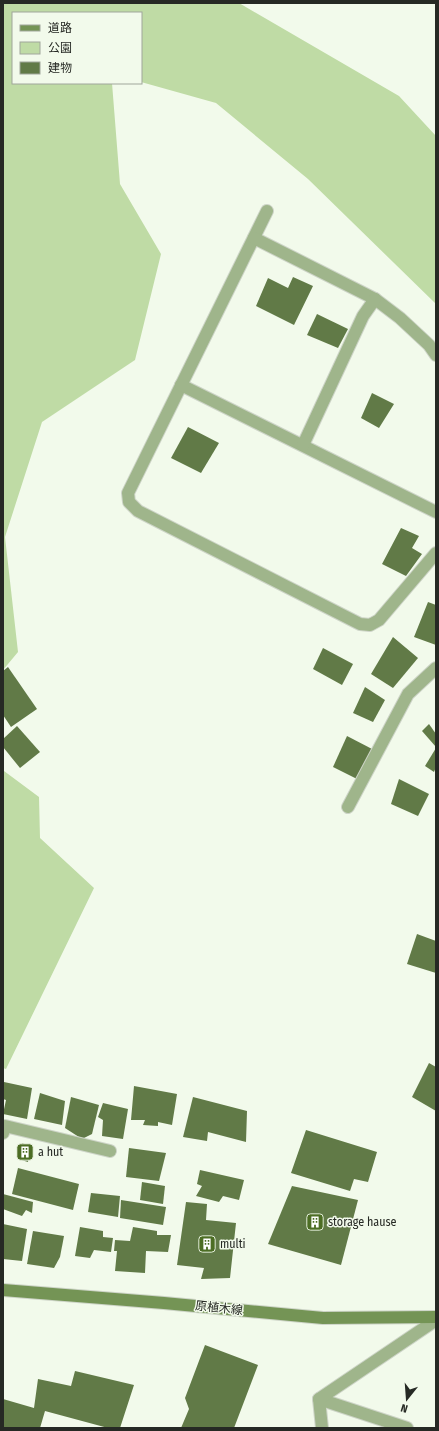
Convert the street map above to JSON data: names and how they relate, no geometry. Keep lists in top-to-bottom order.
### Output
{
  "streets": {
    "main road": ["原植木線"]
  },
  "places": {
    "building": ["a hut", "storage hause", "multi"]
  },
  "legend": ["道路", "公園", "建物"],
  "north": "bottom"
}
